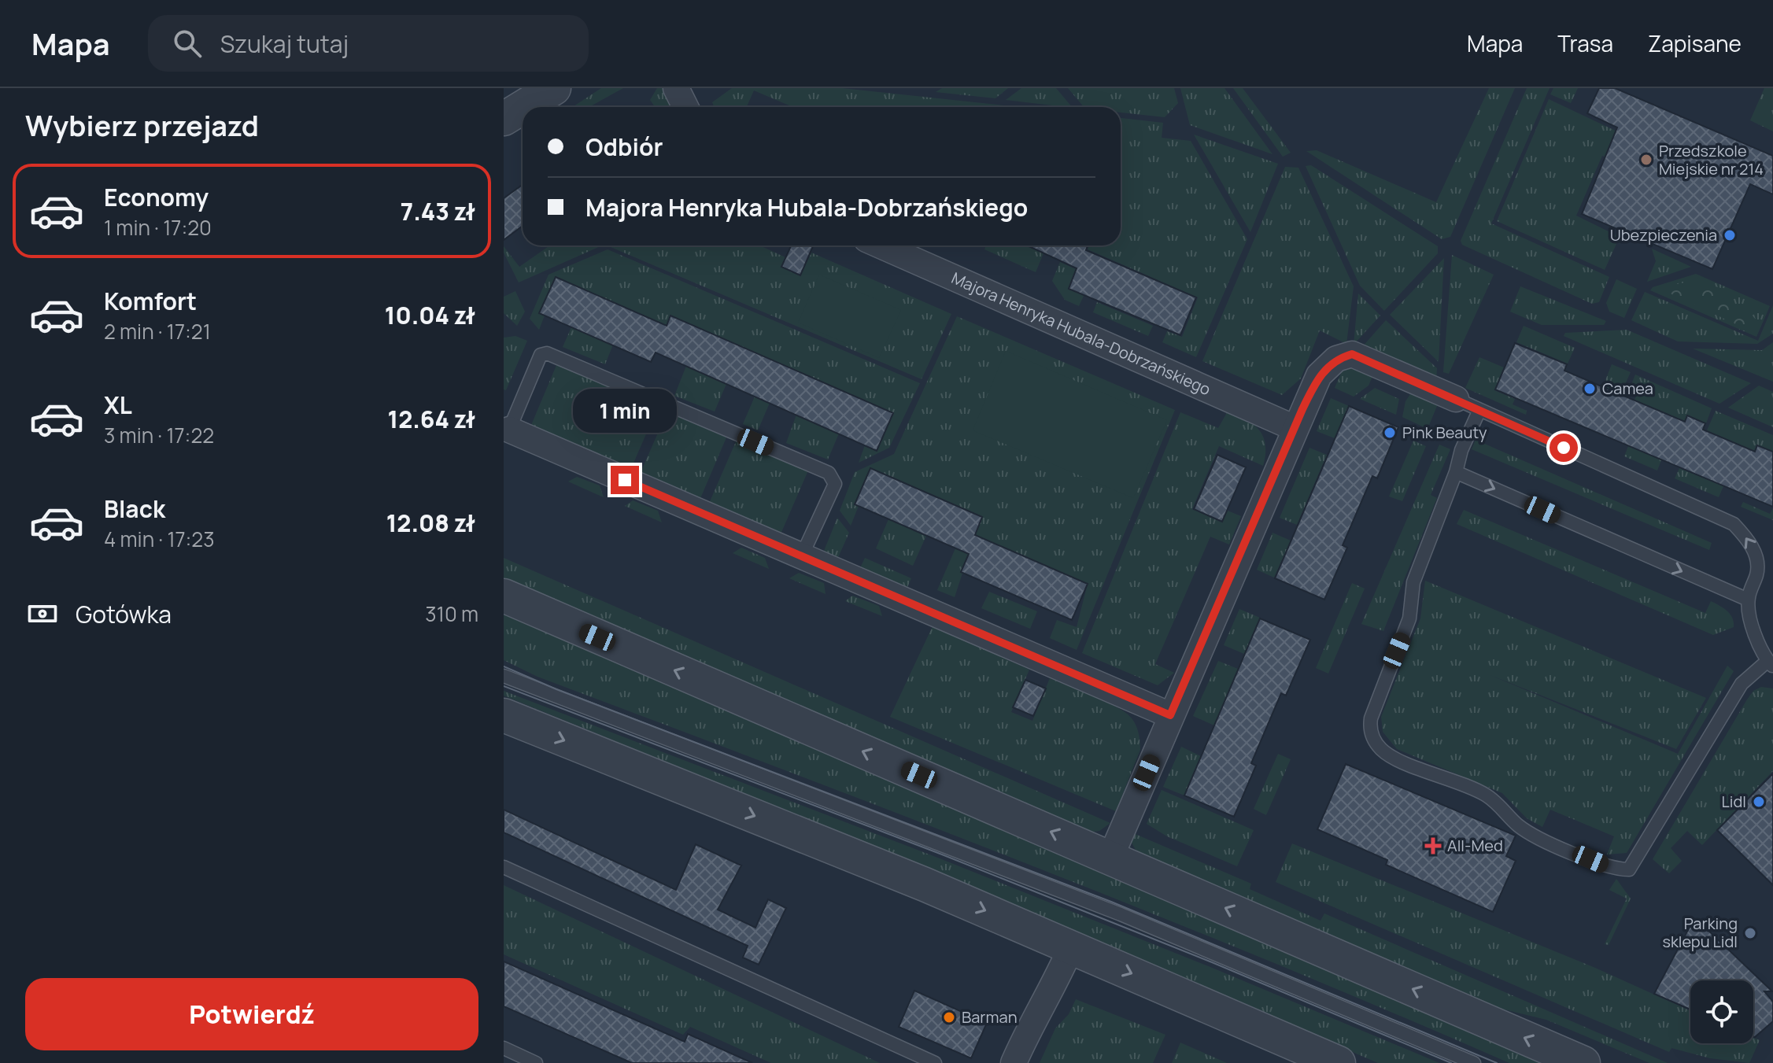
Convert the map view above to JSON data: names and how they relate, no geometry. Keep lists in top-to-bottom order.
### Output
{
  "streets": {
    "street": ["Majora Henryka Hubala-Dobrzańskiego"]
  },
  "places": {
    "other": [
      "Przedszkole Miejskie nr 214",
      "Ubezpieczenia",
      "Camea",
      "Pink Beauty",
      "Lidl",
      "Parking sklepu Lidl",
      "Barman"
    ],
    "health": ["All-Med"]
  },
  "page": {
    "header": "Mapa",
    "search": "Szukaj tutaj",
    "nav": ["Mapa", "Trasa", "Zapisane"],
    "heading": "Wybierz przejazd",
    "banner": ["Odbiór", "Majora Henryka Hubala-Dobrzańskiego"],
    "list": [
      {
        "name": "Economy",
        "note": "1 min · 17:20",
        "value": "7.43 zł"
      },
      {
        "name": "Komfort",
        "note": "2 min · 17:21",
        "value": "10.04 zł"
      },
      {
        "name": "XL",
        "note": "3 min · 17:22",
        "value": "12.64 zł"
      },
      {
        "name": "Black",
        "note": "4 min · 17:23",
        "value": "12.08 zł"
      }
    ],
    "bubble": "1 min",
    "pay": ["Gotówka", "310 m"],
    "buttons": "Potwierdź"
  }
}
